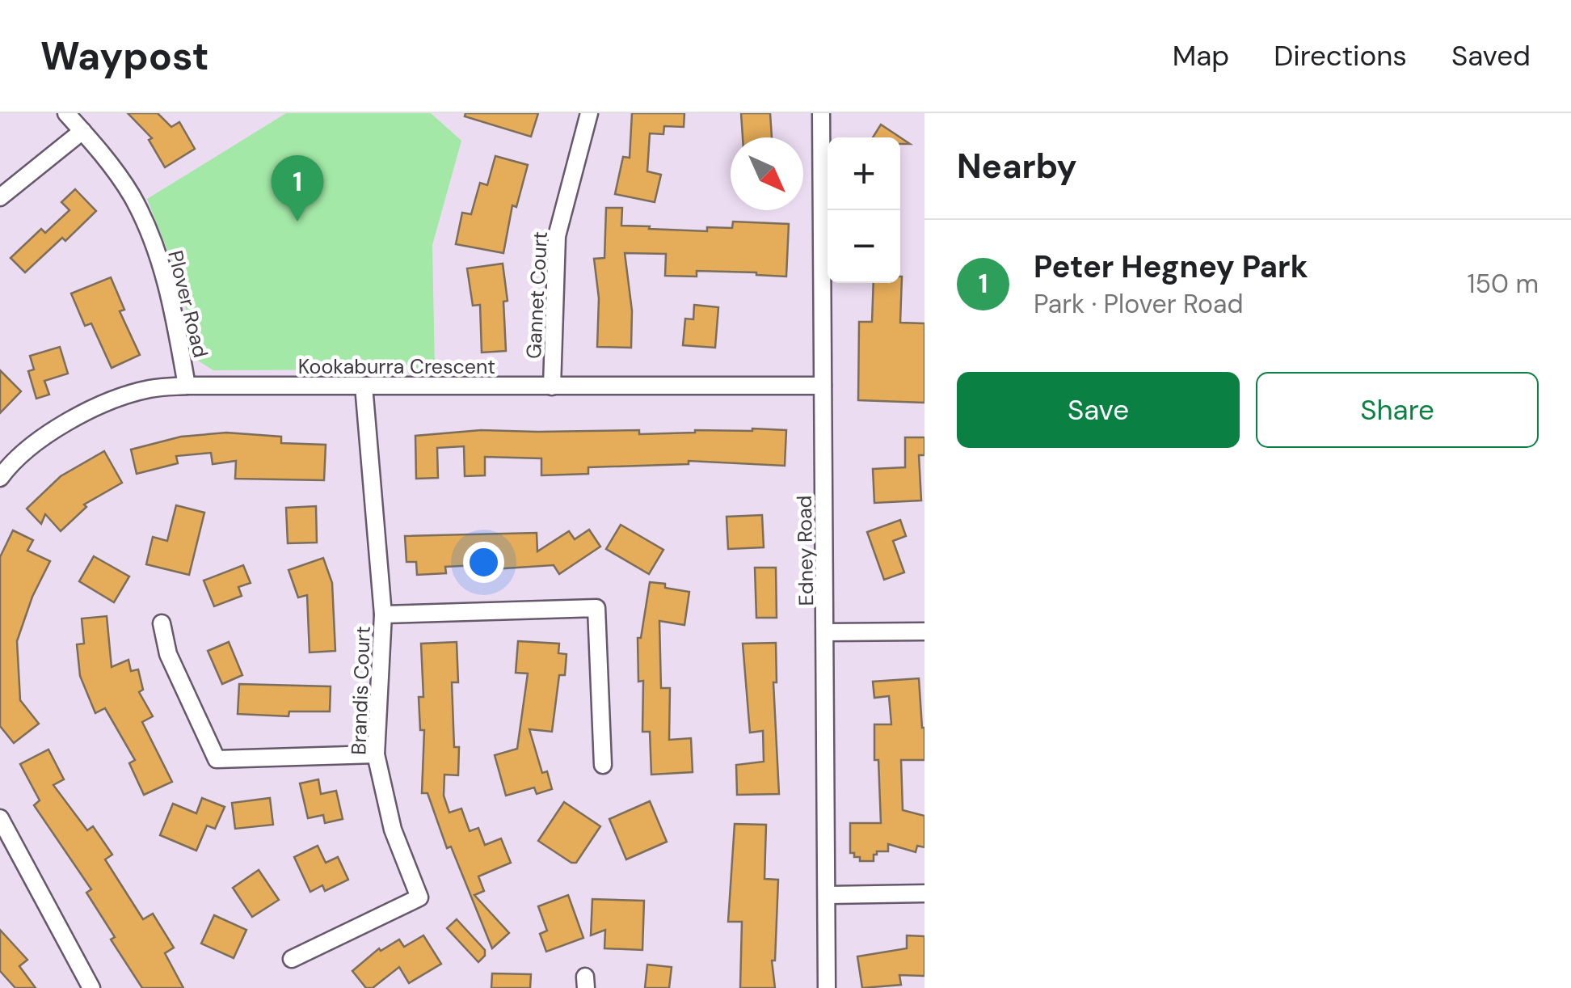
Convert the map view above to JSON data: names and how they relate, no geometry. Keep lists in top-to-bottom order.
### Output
{
  "streets": {
    "street": [
      "Gannet Court",
      "Plover Road",
      "Kookaburra Crescent",
      "Edney Road",
      "Brandis Court"
    ]
  },
  "crossings": [
    ["Gannet Court", "Kookaburra Crescent"],
    ["Plover Road", "Kookaburra Crescent"],
    ["Kookaburra Crescent", "Edney Road"],
    ["Kookaburra Crescent", "Brandis Court"]
  ],
  "north": "bottom right",
  "page": {
    "header": "Waypost",
    "nav": ["Map", "Directions", "Saved"],
    "heading": "Nearby",
    "map_buttons": ["+", "−"],
    "pins": "1",
    "list": [
      {
        "mark": "1",
        "name": "Peter Hegney Park",
        "note": "Park · Plover Road",
        "value": "150 m"
      }
    ],
    "buttons": ["Save", "Share"]
  }
}
